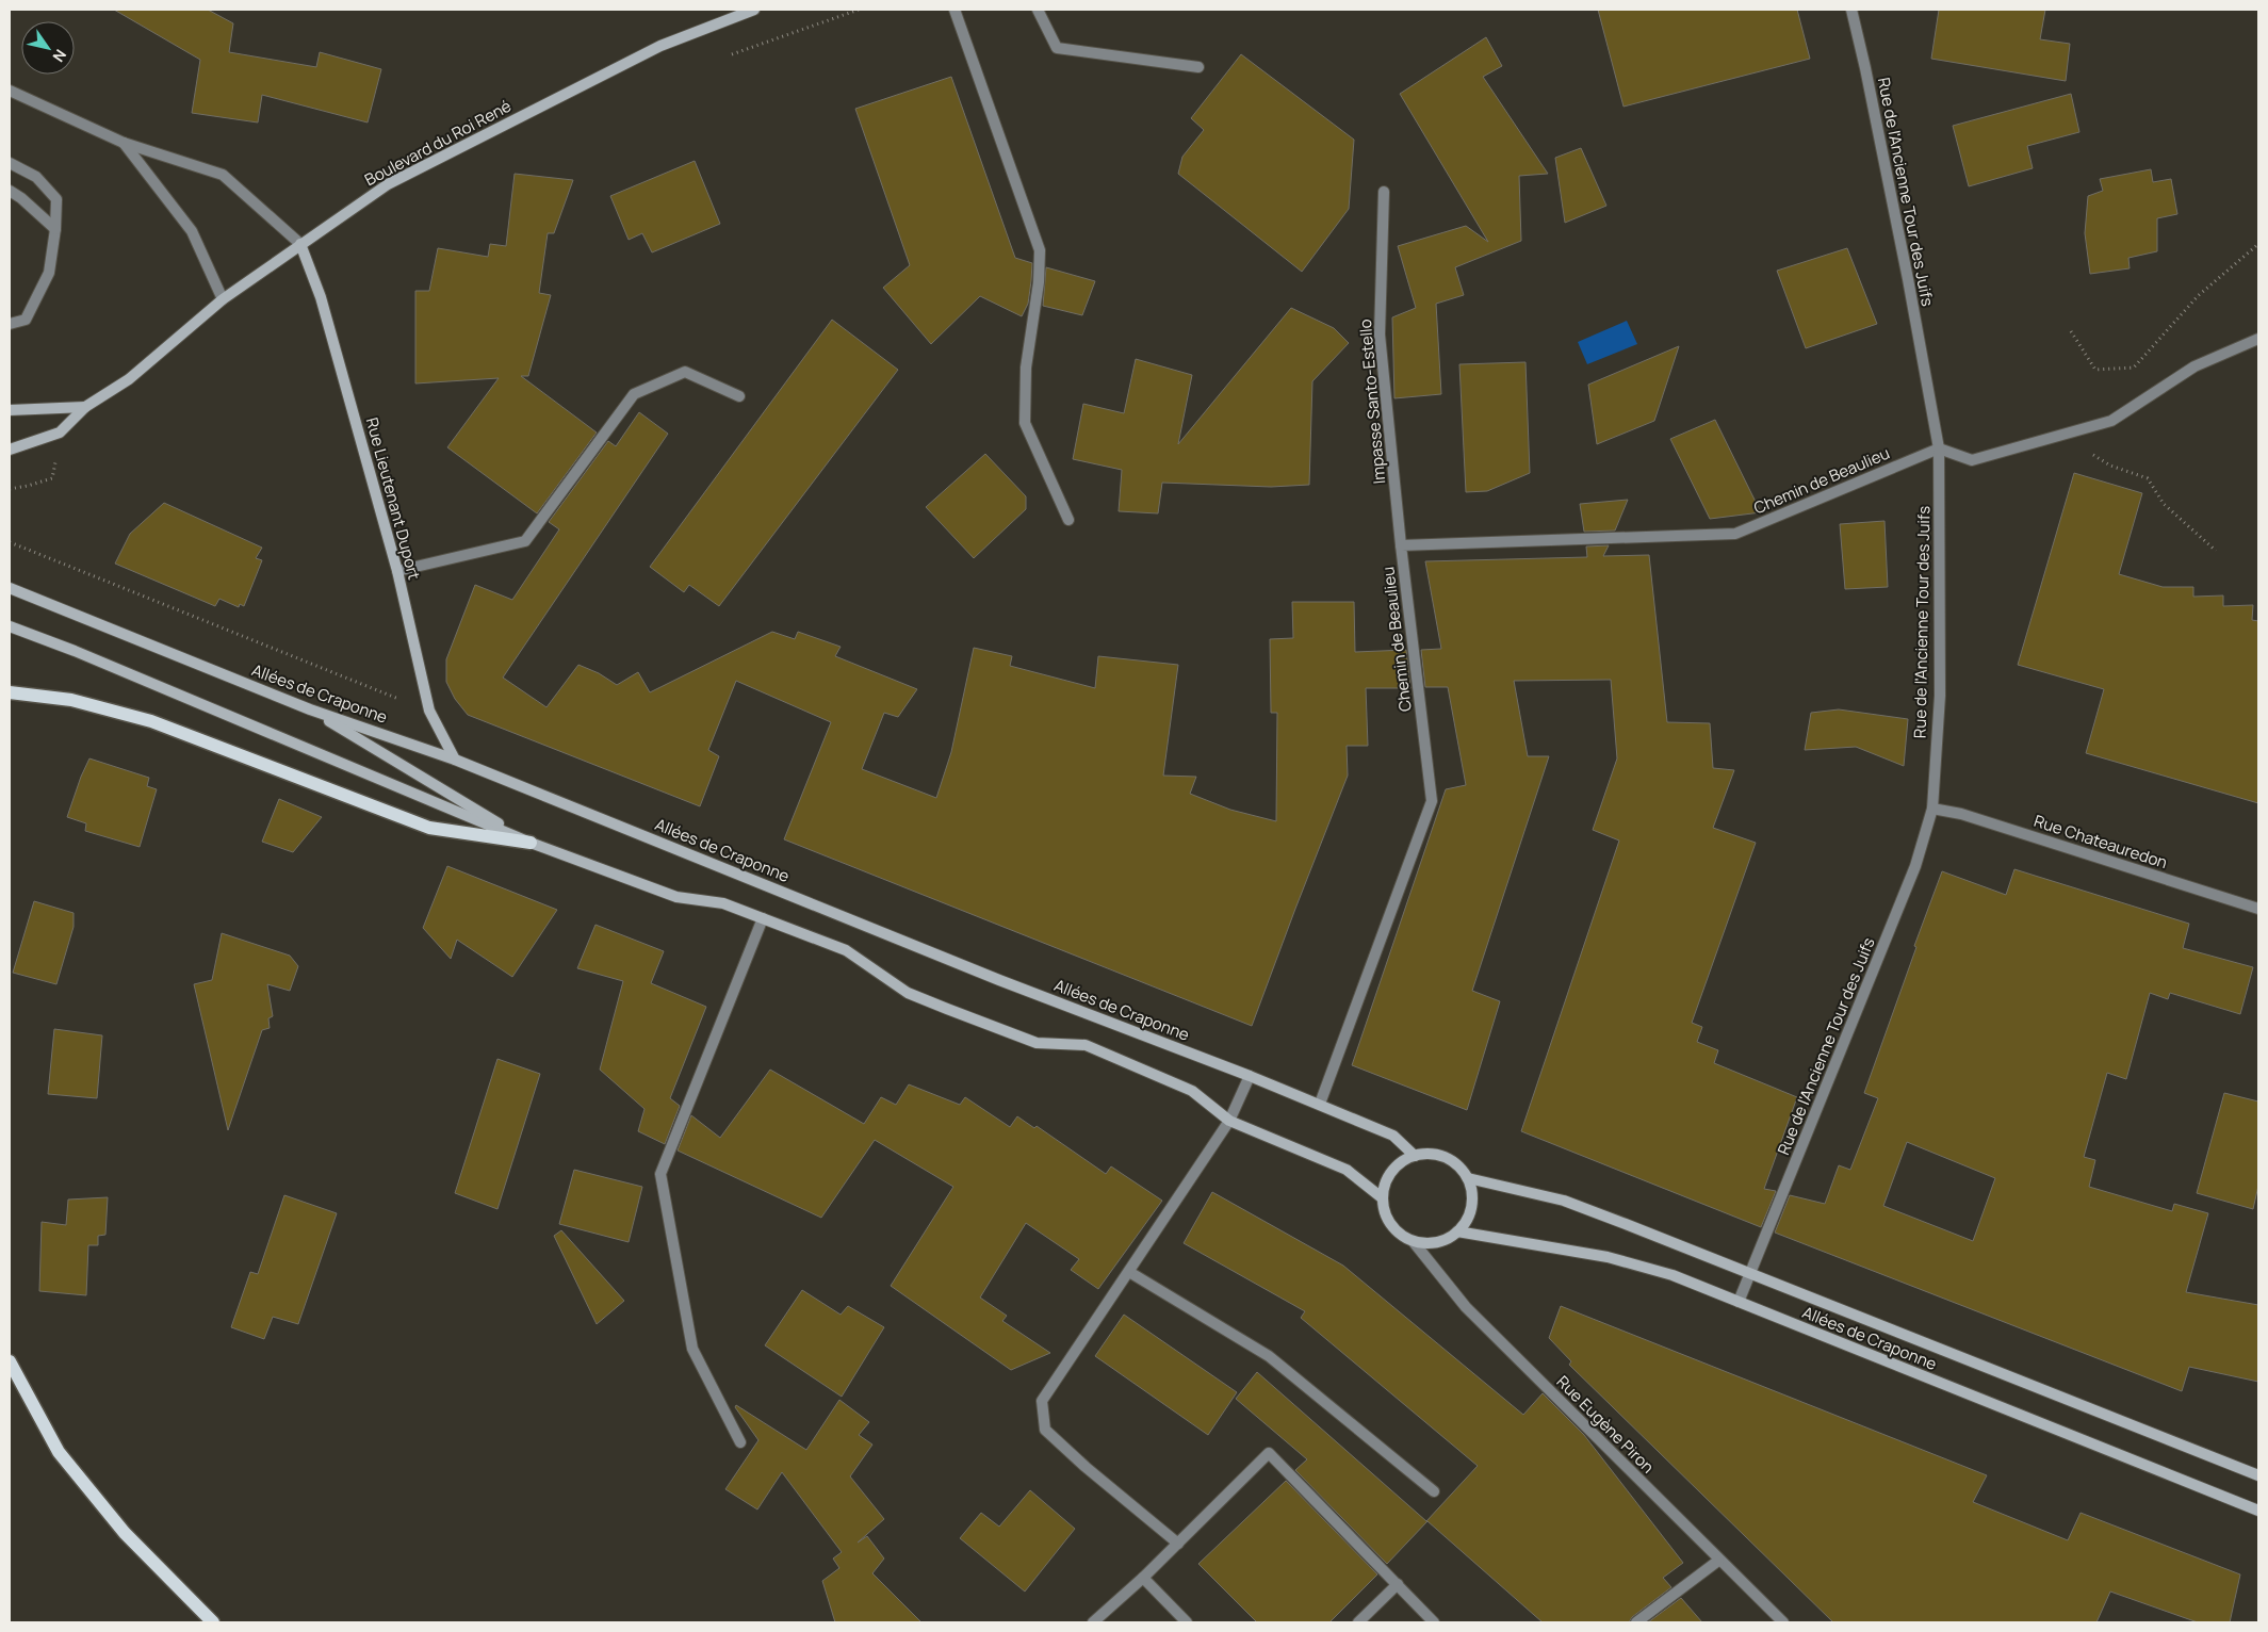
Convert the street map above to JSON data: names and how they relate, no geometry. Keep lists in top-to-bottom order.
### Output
{
  "streets": {
    "main road": ["Boulevard du Roi René", "Rue Lieutenant Duport", "Allées de Craponne"],
    "street": [
      "Rue de l'Ancienne Tour des Juifs",
      "Impasse Santo-Estello",
      "Chemin de Beaulieu",
      "Rue Chateauredon",
      "Rue Eugène Piron"
    ]
  },
  "crossings": [
    ["Boulevard du Roi René", "Rue Lieutenant Duport"],
    ["Rue de l'Ancienne Tour des Juifs", "Chemin de Beaulieu"],
    ["Rue de l'Ancienne Tour des Juifs", "Allées de Craponne"],
    ["Rue de l'Ancienne Tour des Juifs", "Rue Chateauredon"],
    ["Impasse Santo-Estello", "Chemin de Beaulieu"],
    ["Chemin de Beaulieu", "Allées de Craponne"],
    ["Rue Lieutenant Duport", "Allées de Craponne"],
    ["Allées de Craponne", "Rue Eugène Piron"]
  ],
  "north": "bottom right"
}
